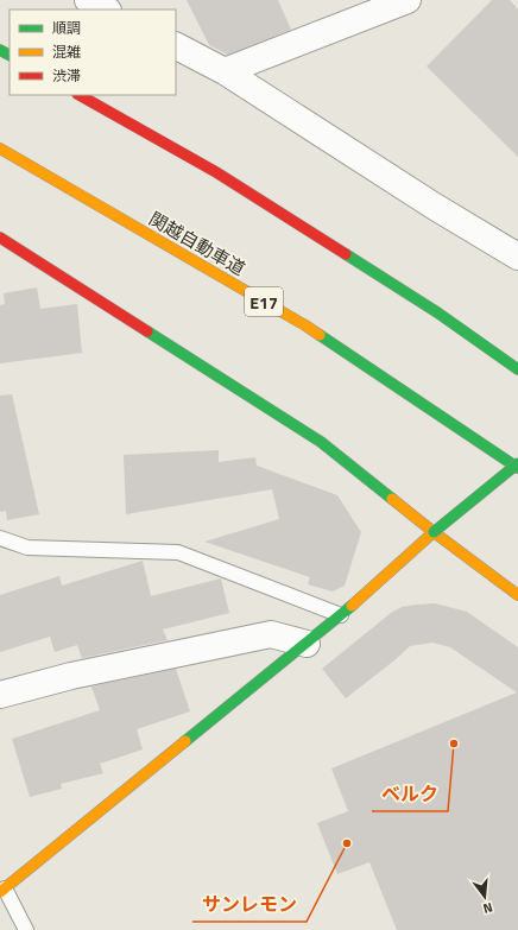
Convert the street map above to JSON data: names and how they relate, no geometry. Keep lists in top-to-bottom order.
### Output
{
  "streets": {
    "main road": ["関越自動車道", "E17"]
  },
  "places": ["ベルク", "サンレモン"],
  "legend": ["順調", "混雑", "渋滞"],
  "north": "bottom"
}
